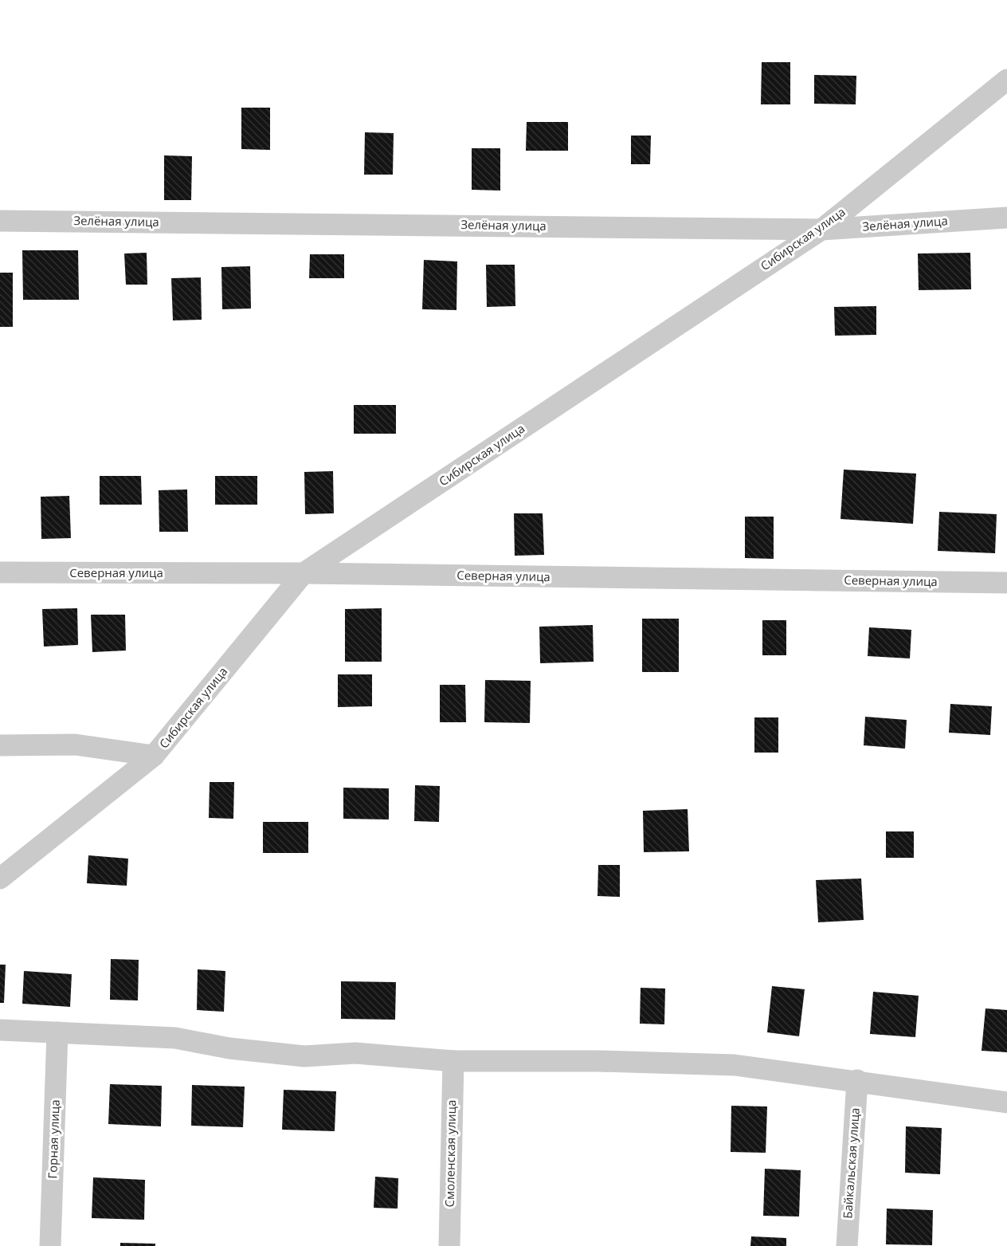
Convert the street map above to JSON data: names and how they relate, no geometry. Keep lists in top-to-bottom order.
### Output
{
  "streets": {
    "street": [
      "Зелёная улица",
      "Сибирская улица",
      "Северная улица",
      "Горная улица",
      "Смоленская улица",
      "Байкальская улица"
    ]
  },
  "crossings": [
    ["Зелёная улица", "Сибирская улица"],
    ["Сибирская улица", "Северная улица"]
  ]
}
